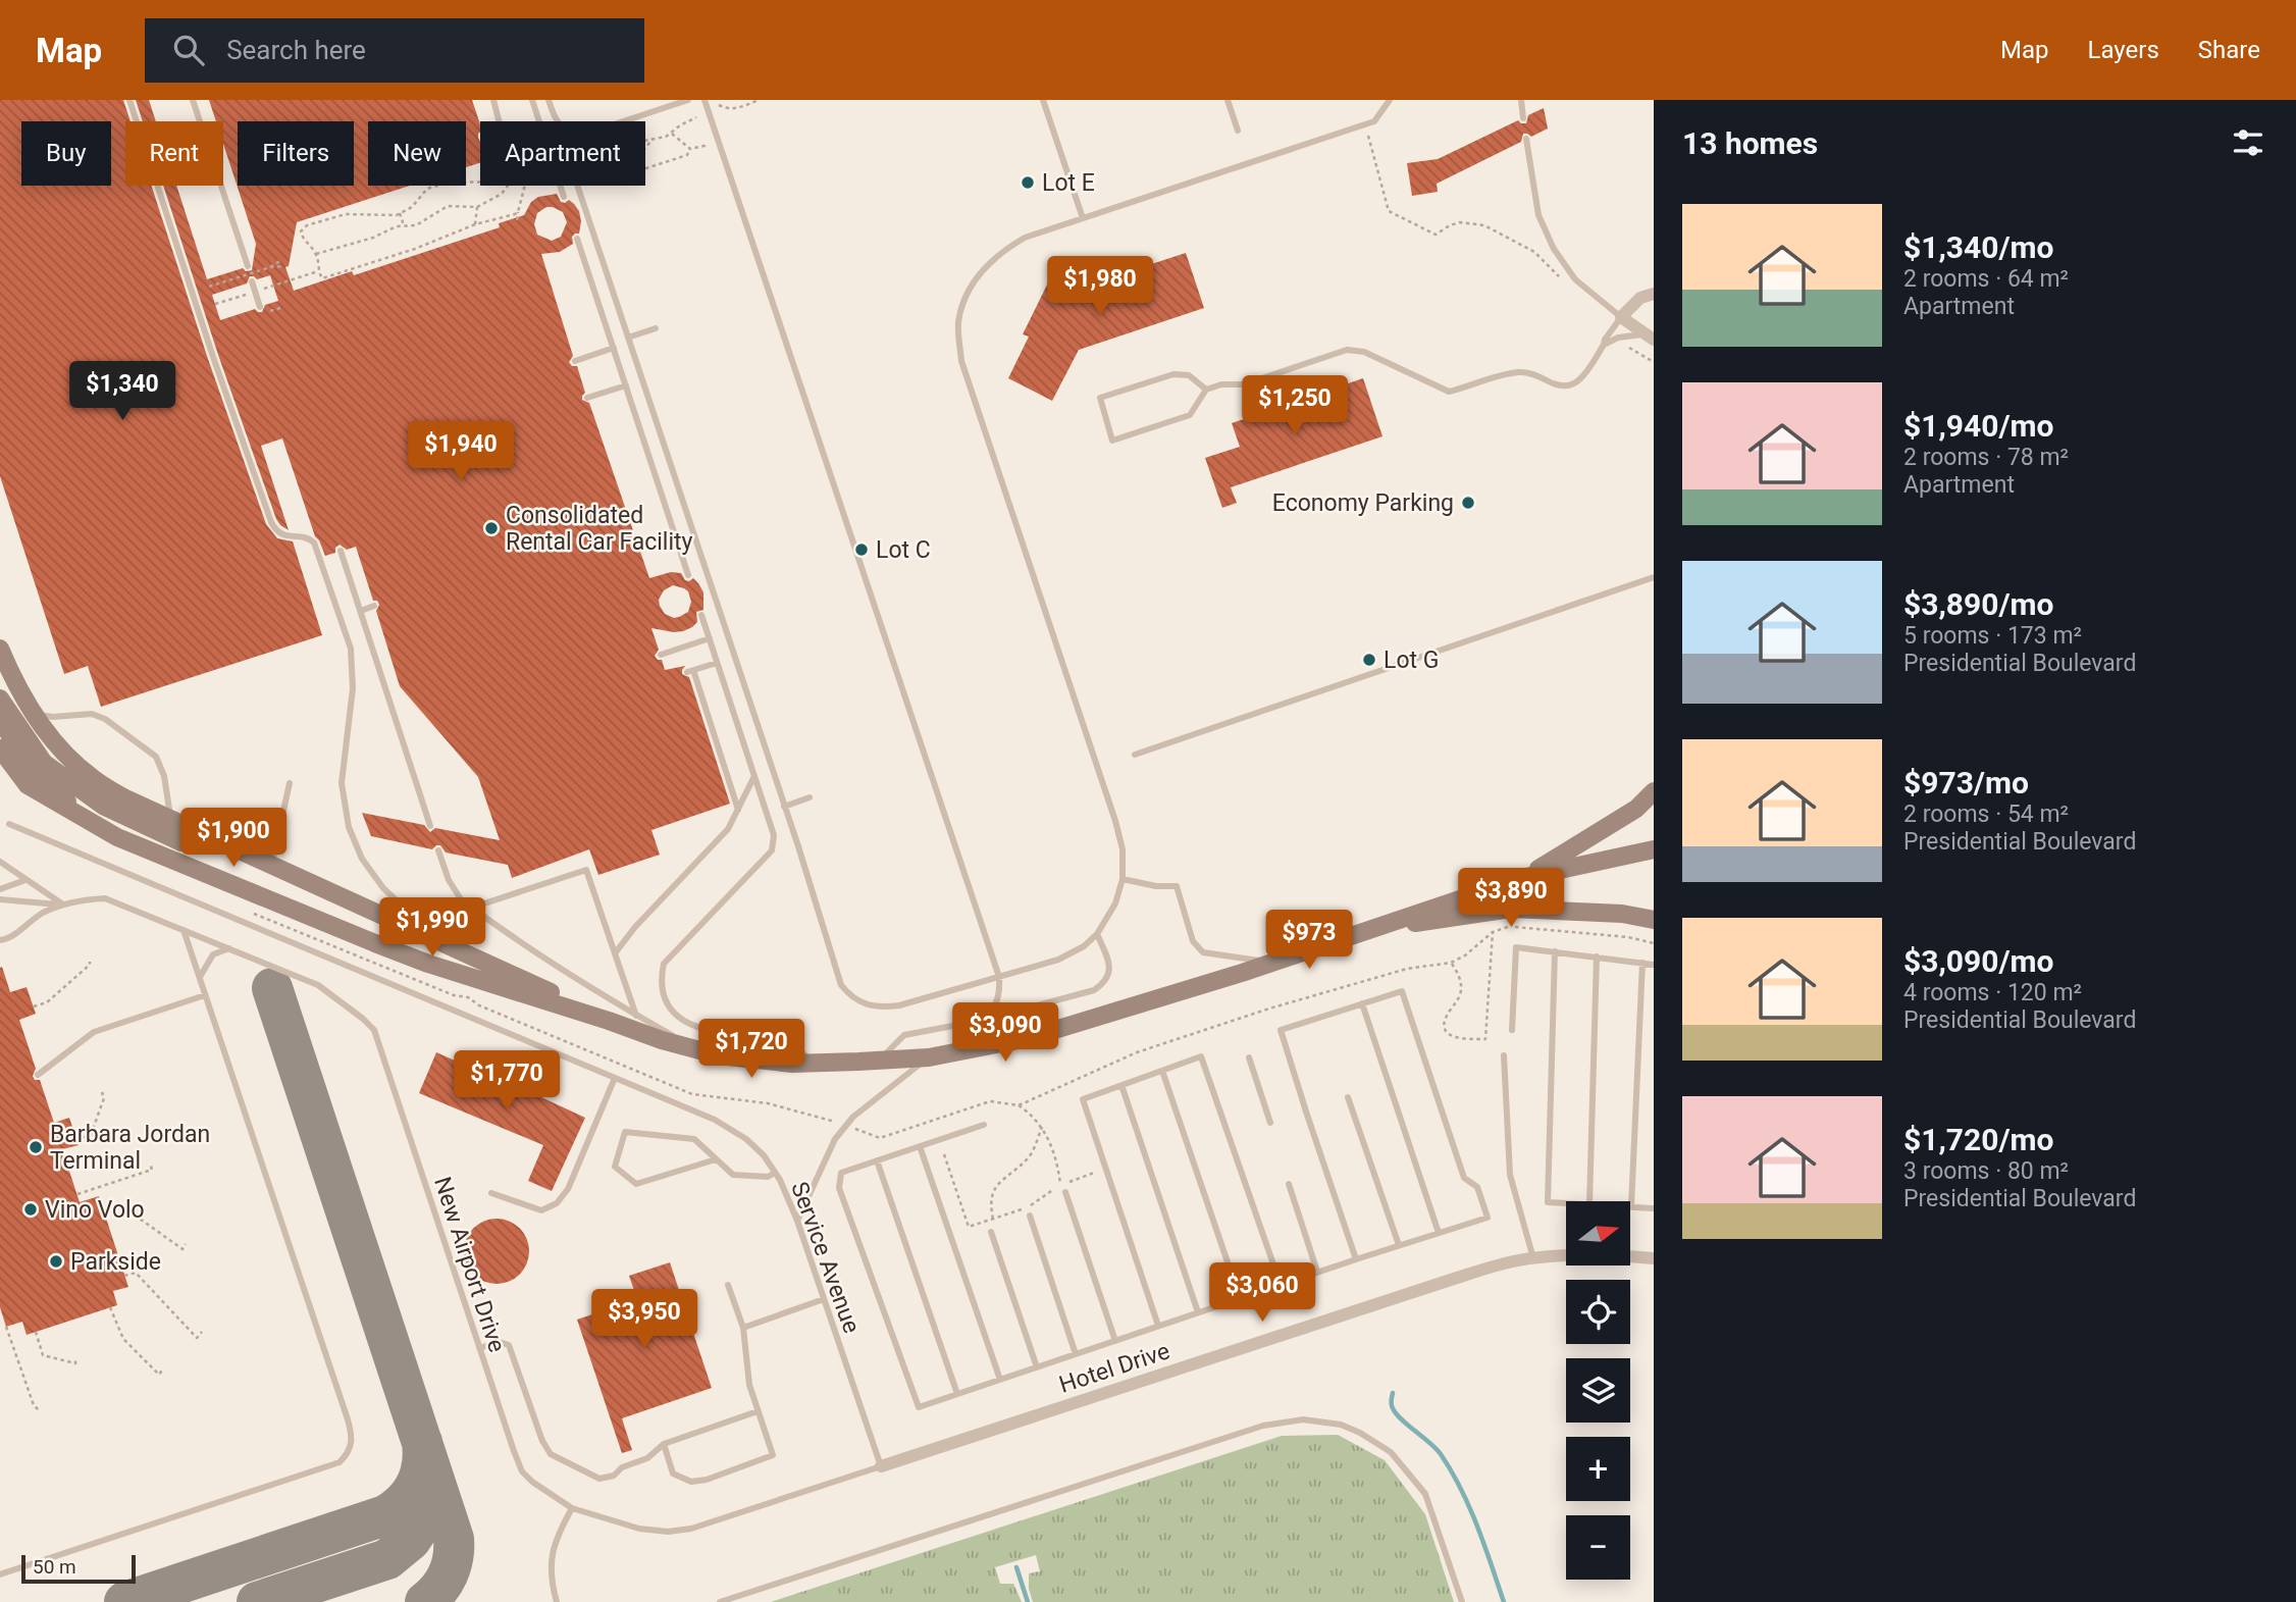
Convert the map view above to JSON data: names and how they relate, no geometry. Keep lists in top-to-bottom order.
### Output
{
  "streets": {
    "street": ["Hotel Drive"],
    "lane": ["Service Avenue", "New Airport Drive"]
  },
  "crossings": [
    ["Service Avenue", "New Airport Drive"],
    ["Service Avenue", "Hotel Drive"],
    ["New Airport Drive", "Hotel Drive"]
  ],
  "places": [
    "Lot E",
    "Economy Parking",
    "Consolidated Rental Car Facility",
    "Lot C",
    "Lot G",
    "Barbara Jordan Terminal",
    "Vino Volo",
    "Parkside"
  ],
  "scale_bar": "50 m",
  "north": "right",
  "page": {
    "header": "Map",
    "search": "Search here",
    "nav": ["Map", "Layers", "Share"],
    "heading": "13 homes",
    "chip": [
      "Buy",
      "Rent",
      "Filters",
      "New",
      "Apartment"
    ],
    "list": [
      {
        "name": "$1,340/mo",
        "note": "2 rooms · 64 m² · Apartment"
      },
      {
        "name": "$1,940/mo",
        "note": "2 rooms · 78 m² · Apartment"
      },
      {
        "name": "$3,890/mo",
        "note": "5 rooms · 173 m² · Presidential Boulevard"
      },
      {
        "name": "$973/mo",
        "note": "2 rooms · 54 m² · Presidential Boulevard"
      },
      {
        "name": "$3,090/mo",
        "note": "4 rooms · 120 m² · Presidential Boulevard"
      },
      {
        "name": "$1,720/mo",
        "note": "3 rooms · 80 m² · Presidential Boulevard"
      }
    ],
    "price": [
      "$1,980",
      "$1,340",
      "$1,250",
      "$1,940",
      "$1,900",
      "$3,890",
      "$1,990",
      "$973",
      "$3,090",
      "$1,720",
      "$1,770",
      "$3,060",
      "$3,950"
    ],
    "map_buttons": ["+", "−"],
    "scale": "50 m"
  }
}
